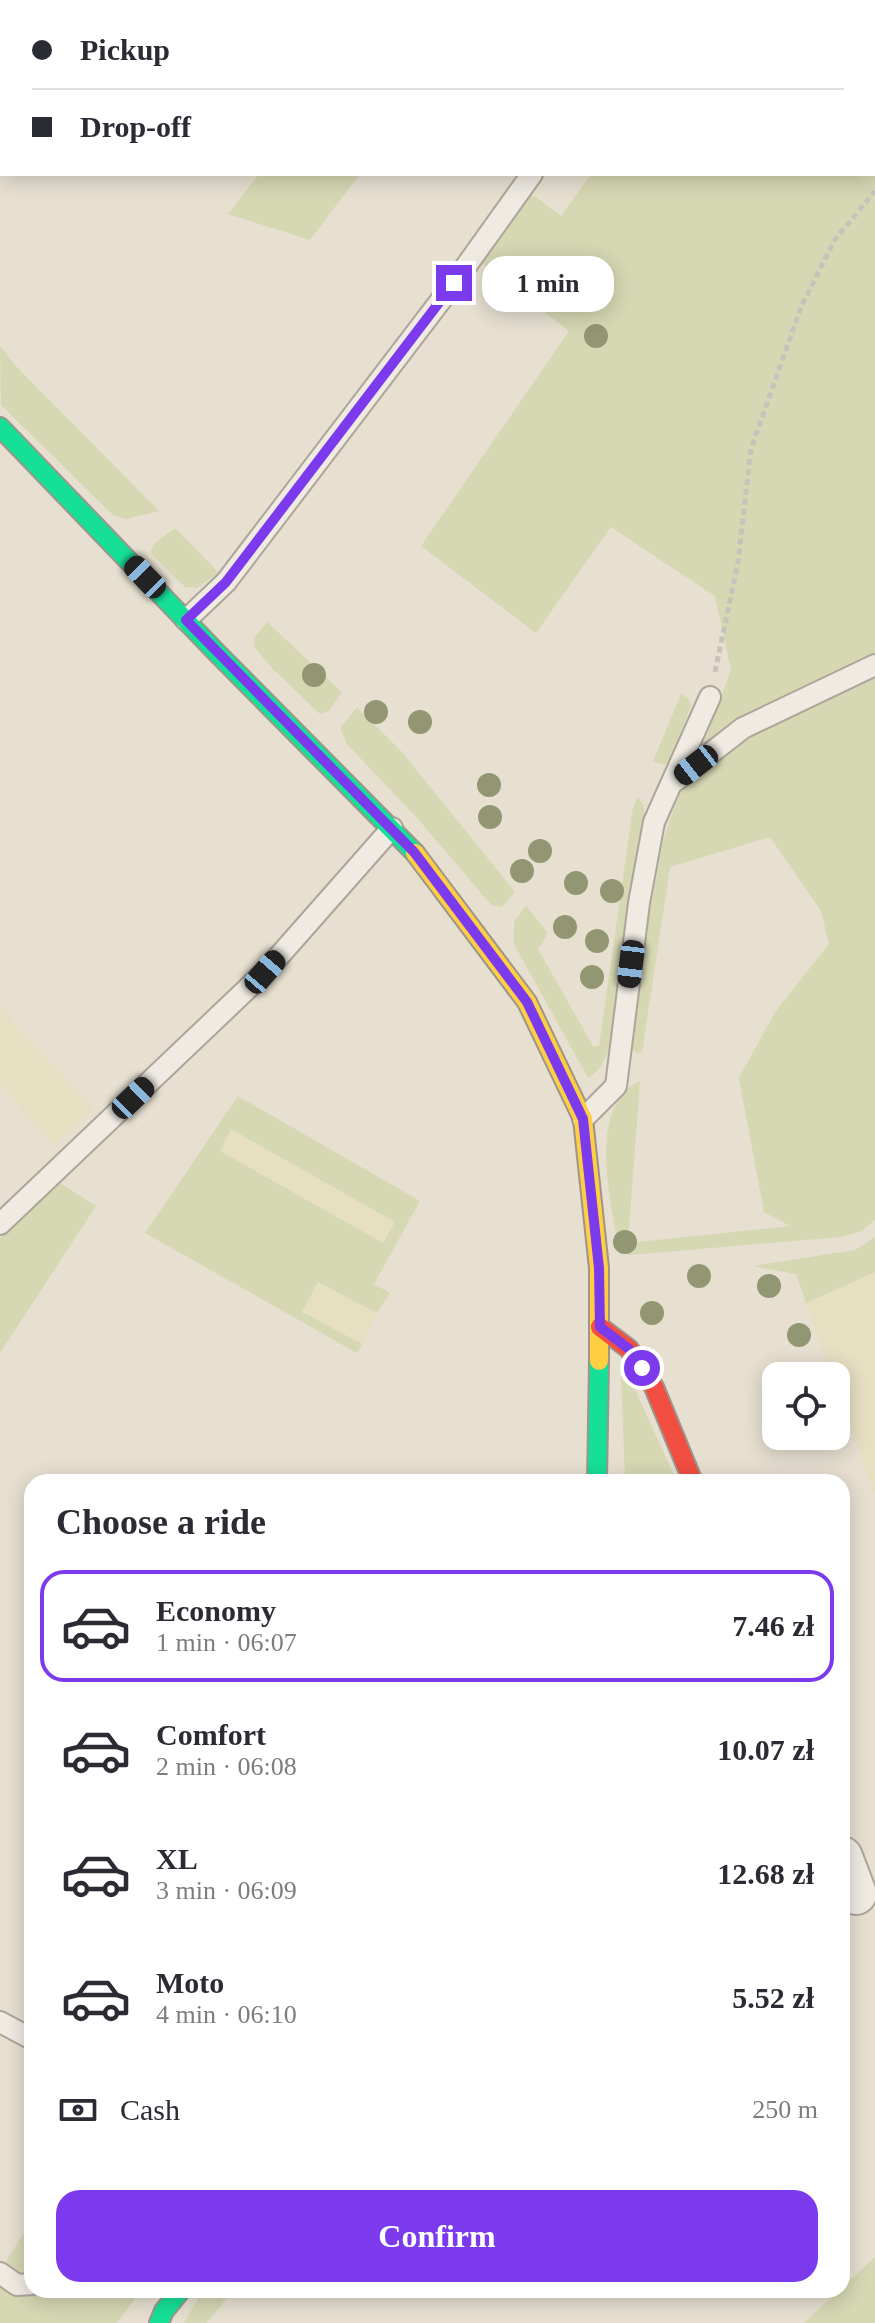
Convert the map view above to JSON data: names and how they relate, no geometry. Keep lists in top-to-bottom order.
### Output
{
  "page": {
    "banner": ["Pickup", "Drop-off"],
    "bubble": "1 min",
    "heading": "Choose a ride",
    "list": [
      {
        "name": "Economy",
        "note": "1 min · 06:07",
        "value": "7.46 zł"
      },
      {
        "name": "Comfort",
        "note": "2 min · 06:08",
        "value": "10.07 zł"
      },
      {
        "name": "XL",
        "note": "3 min · 06:09",
        "value": "12.68 zł"
      },
      {
        "name": "Moto",
        "note": "4 min · 06:10",
        "value": "5.52 zł"
      }
    ],
    "pay": ["Cash", "250 m"],
    "buttons": "Confirm"
  }
}
